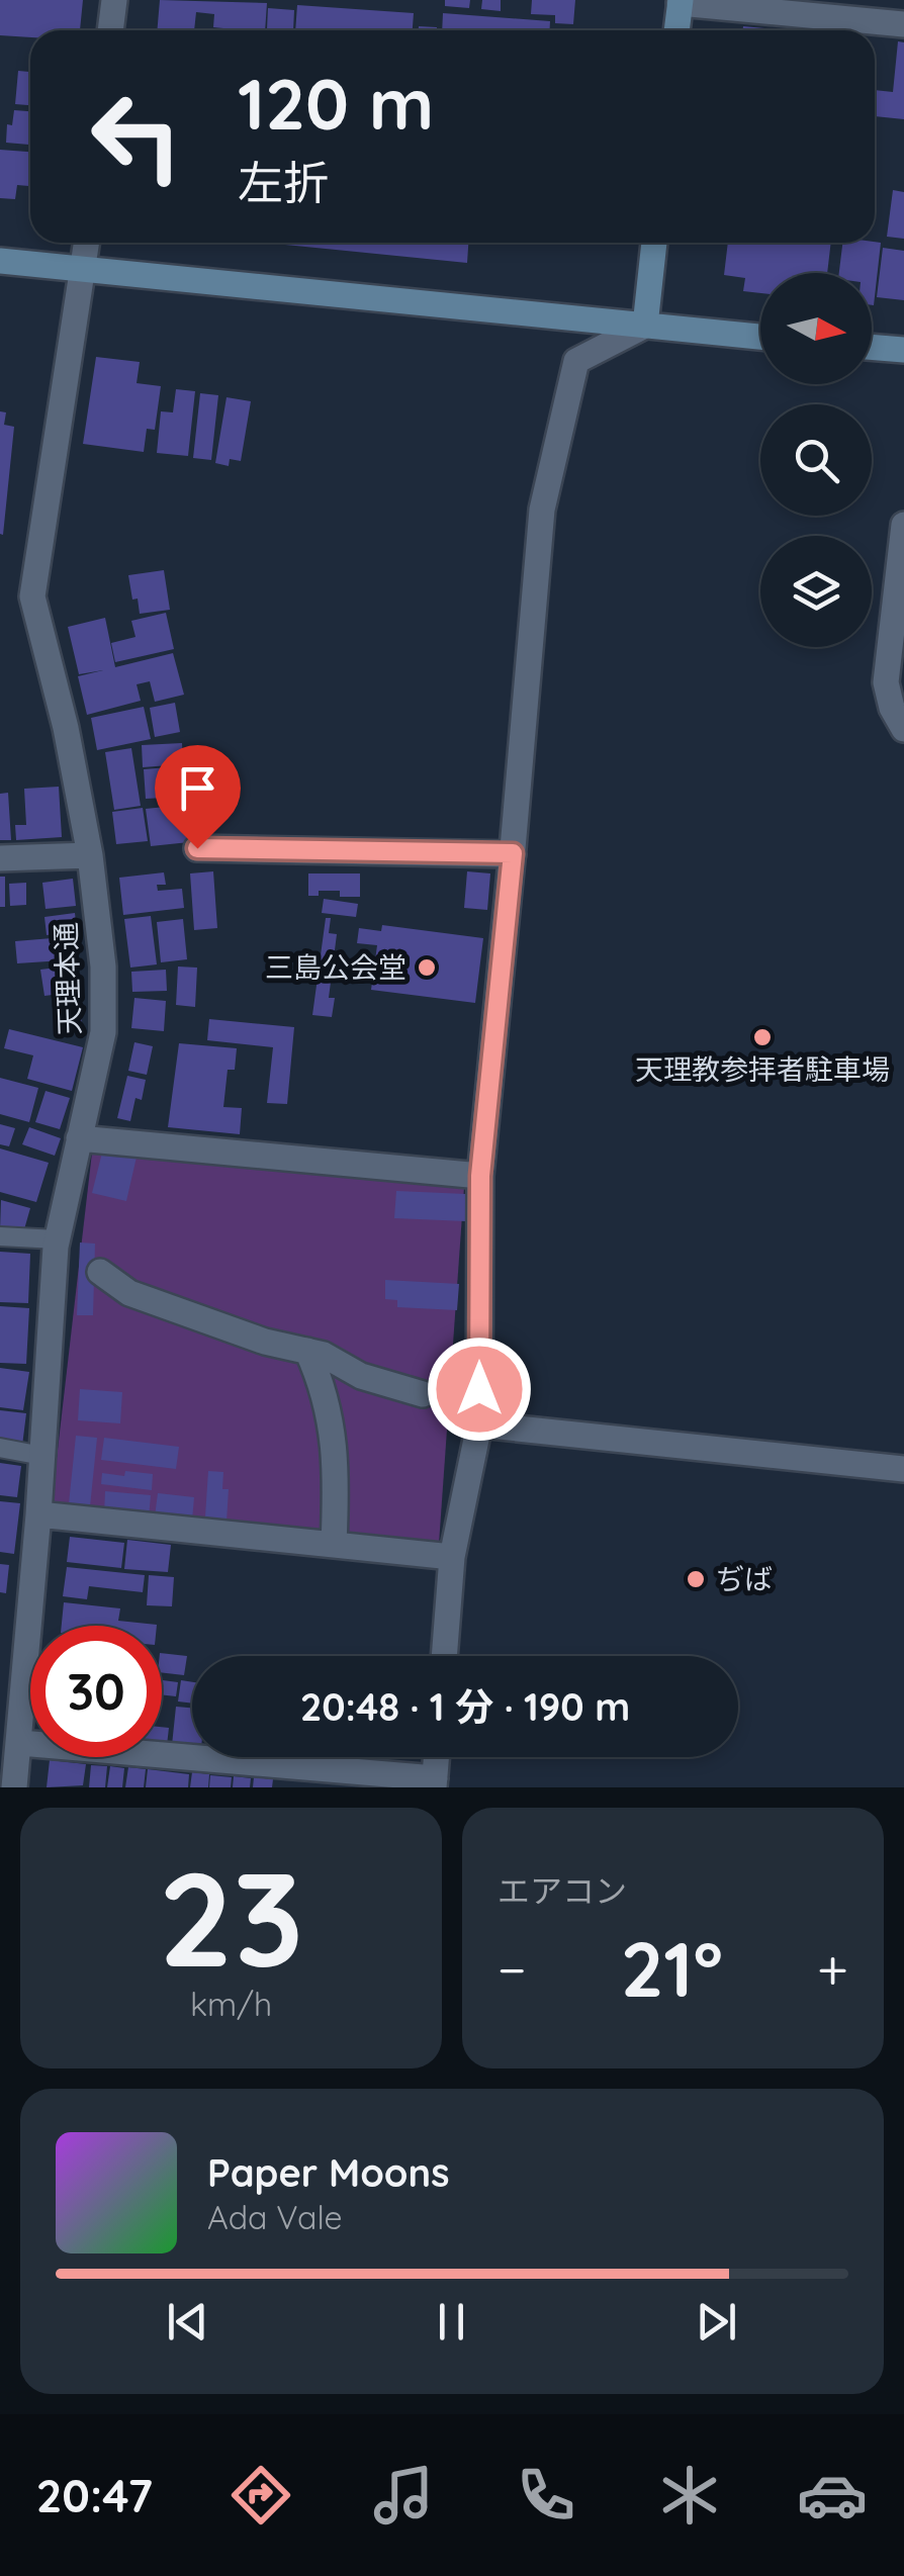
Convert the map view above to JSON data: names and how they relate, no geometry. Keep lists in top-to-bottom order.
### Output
{
  "streets": {
    "street": ["天理本通"]
  },
  "places": ["三島公会堂", "天理教参拝者駐車場", "ぢば"],
  "north": "right",
  "page": {
    "turn": ["120 m", "左折"],
    "limit": "30",
    "trip": "20:48 · 1 分 · 190 m",
    "tile": [
      ["23", "km/h"],
      "エアコン"
    ],
    "heat": ["−", "21°", "+"],
    "song": ["Paper Moons", "Ada Vale"],
    "tabs": "20:47"
  }
}
